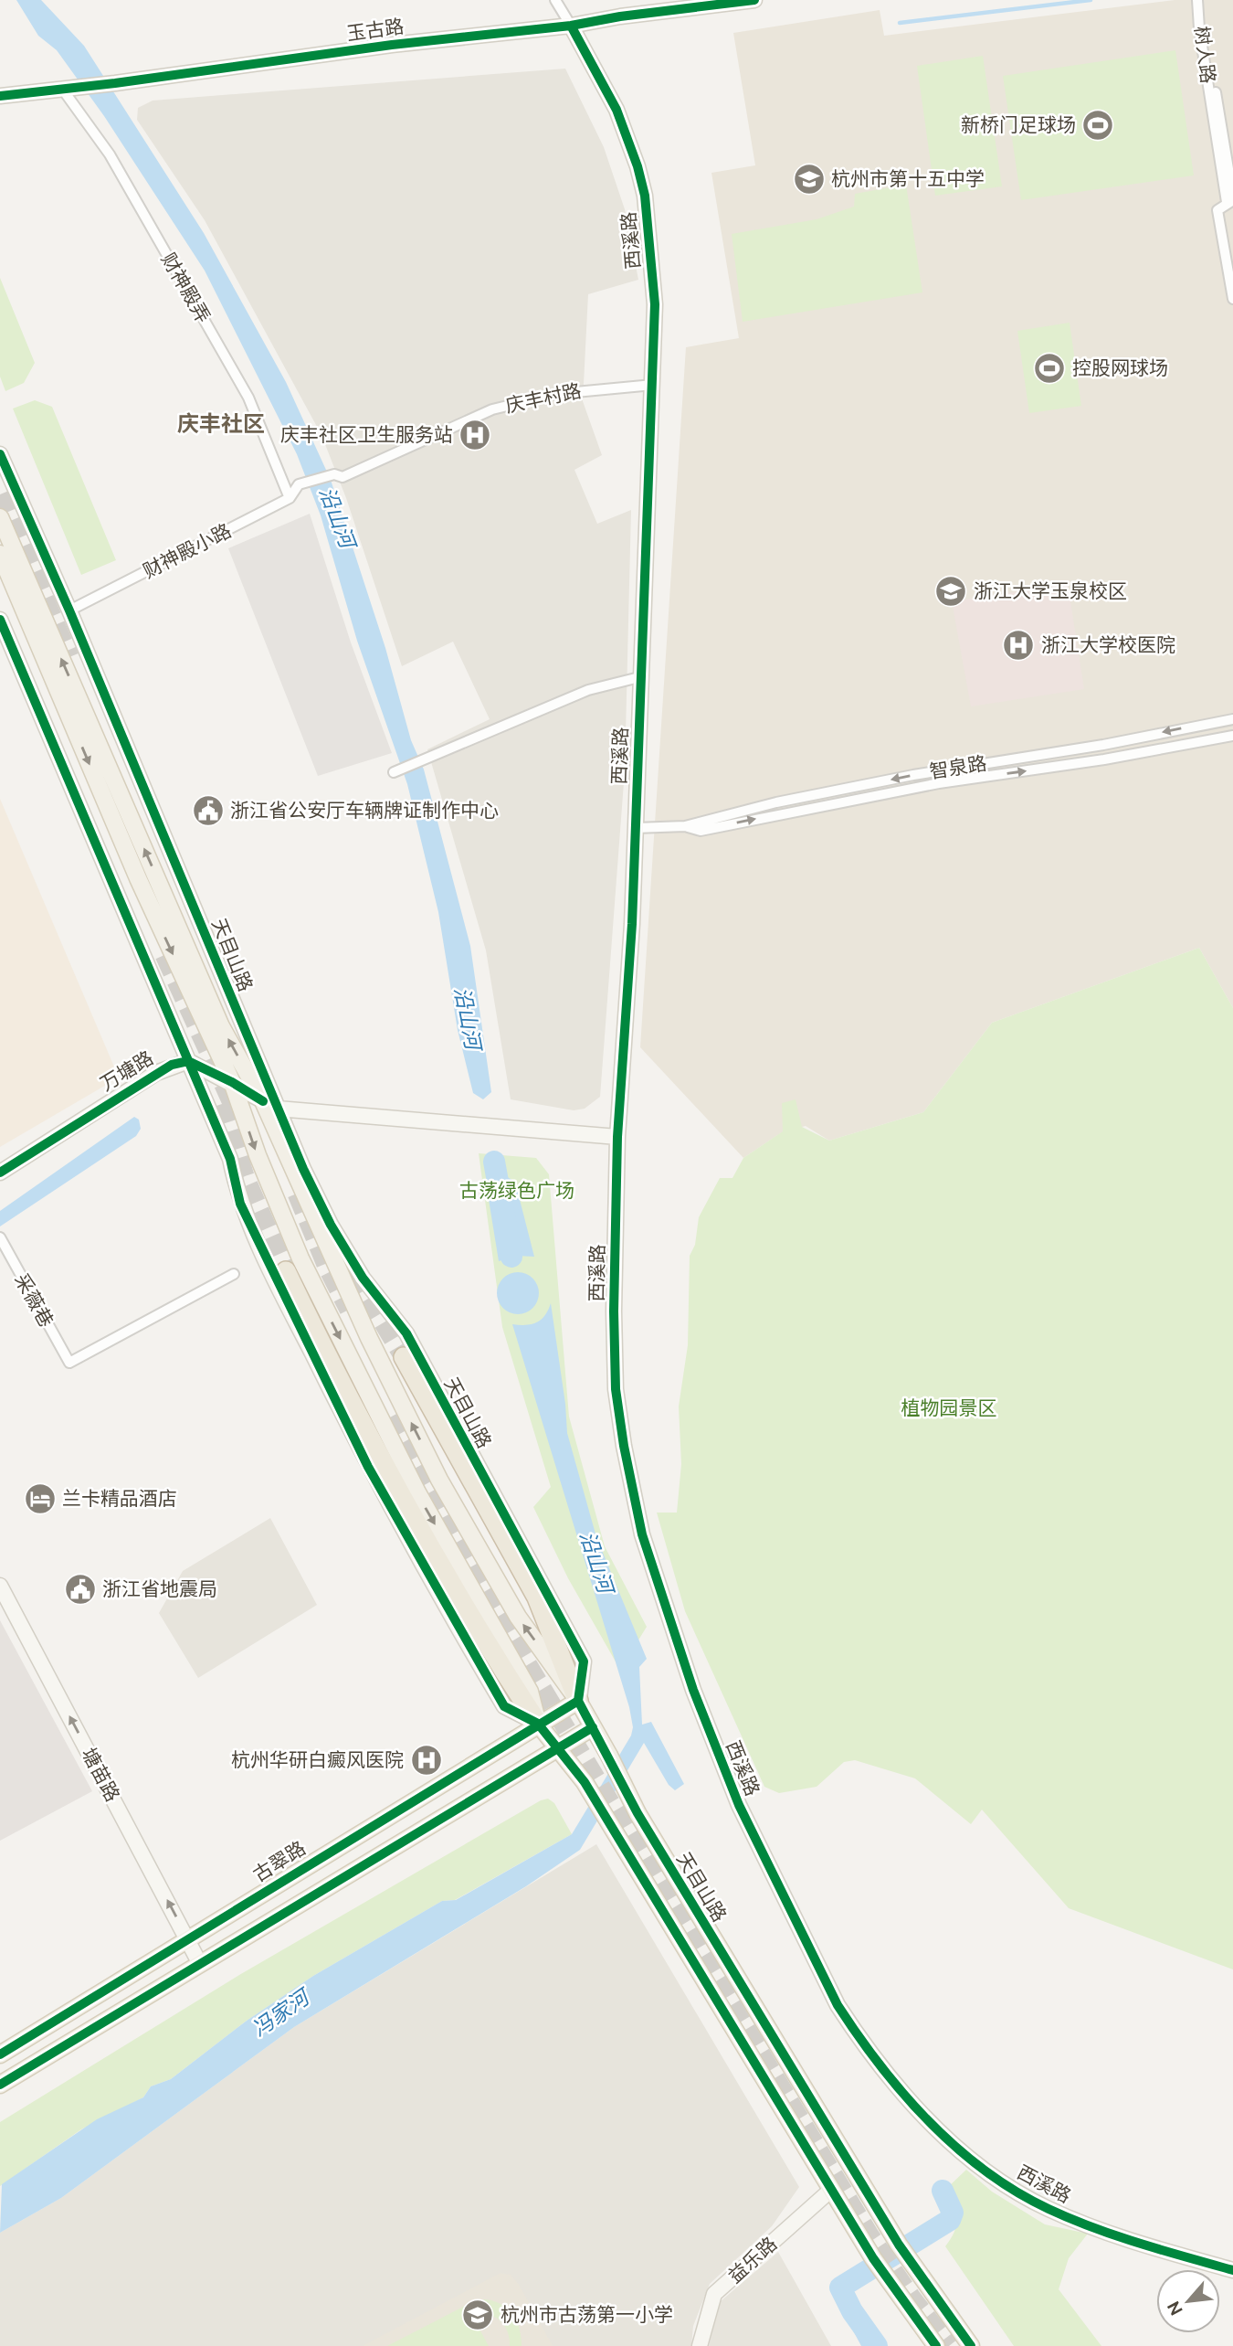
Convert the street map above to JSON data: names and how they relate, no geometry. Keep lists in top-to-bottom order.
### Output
{
  "streets": {
    "main road": [
      "玉古路",
      "西溪路",
      "天目山路",
      "万塘路",
      "塘苗路",
      "古翠路",
      "益乐路"
    ],
    "street": [
      "树人路",
      "财神殿弄",
      "庆丰村路",
      "财神殿小路",
      "智泉路",
      "采薇巷"
    ]
  },
  "crossings": [
    ["玉古路", "西溪路"],
    ["玉古路", "财神殿弄"],
    ["西溪路", "庆丰村路"],
    ["西溪路", "智泉路"],
    ["财神殿弄", "财神殿小路"],
    ["庆丰村路", "财神殿小路"],
    ["财神殿小路", "天目山路"],
    ["天目山路", "古翠路"],
    ["塘苗路", "古翠路"]
  ],
  "one_way": ["塘苗路"],
  "districts": ["庆丰社区"],
  "water": ["沿山河", "冯家河"],
  "parks": ["古荡绿色广场", "植物园景区"],
  "places": {
    "sports": ["新桥门足球场", "控股网球场"],
    "school or university": ["杭州市第十五中学", "浙江大学玉泉校区", "杭州市古荡第一小学"],
    "hospital": ["庆丰社区卫生服务站", "浙江大学校医院", "杭州华研白癜风医院"],
    "public building": ["浙江省公安厅车辆牌证制作中心", "浙江省地震局"],
    "hotel": ["兰卡精品酒店"]
  },
  "north": "bottom left"
}
